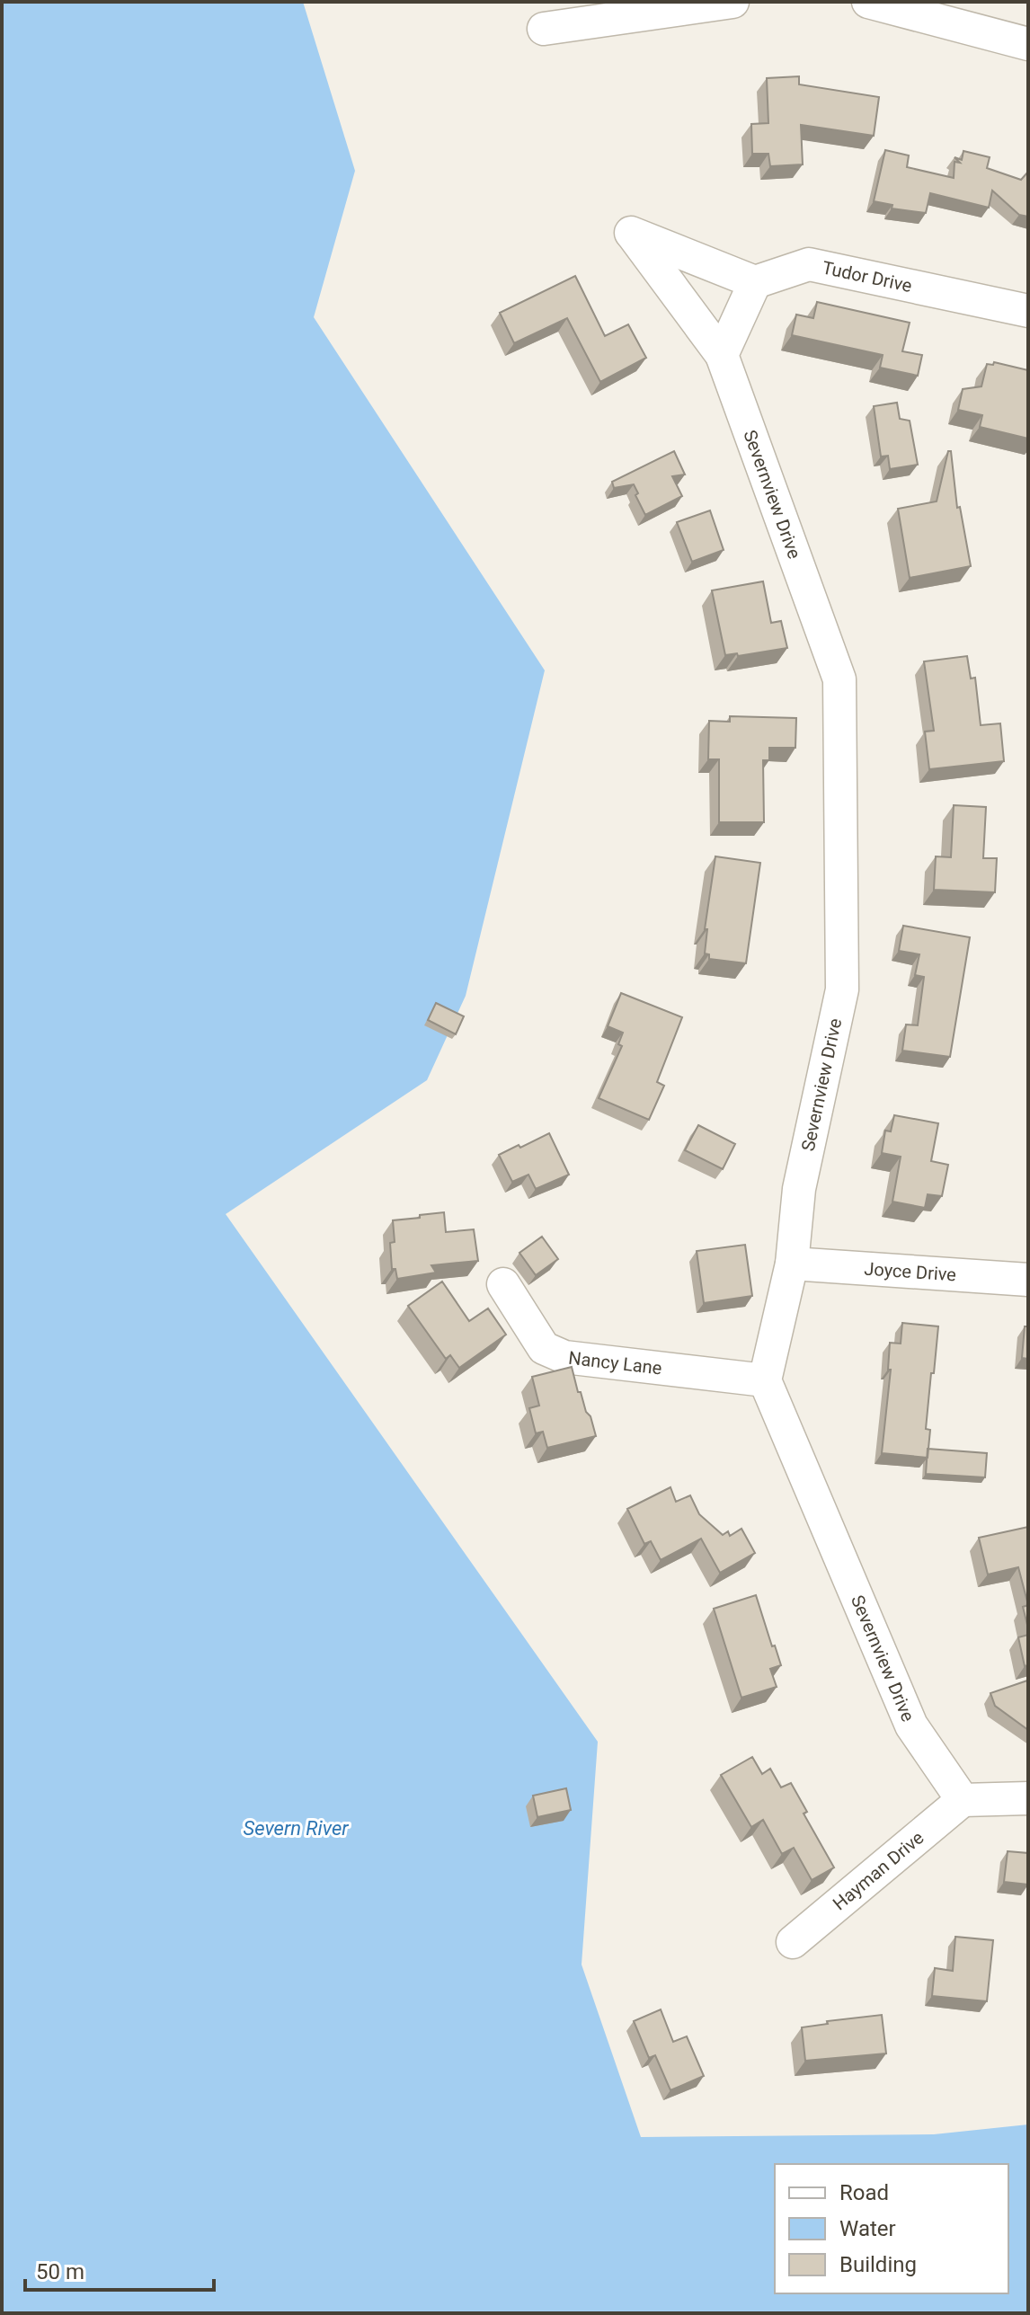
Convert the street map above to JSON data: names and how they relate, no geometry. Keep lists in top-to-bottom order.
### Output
{
  "streets": {
    "street": [
      "Tudor Drive",
      "Severnview Drive",
      "Joyce Drive",
      "Nancy Lane",
      "Hayman Drive"
    ]
  },
  "crossings": [
    ["Tudor Drive", "Severnview Drive"],
    ["Severnview Drive", "Joyce Drive"],
    ["Severnview Drive", "Nancy Lane"],
    ["Severnview Drive", "Hayman Drive"]
  ],
  "water": ["Severn River"],
  "legend": ["Road", "Water", "Building"],
  "scale_bar": "50 m"
}
